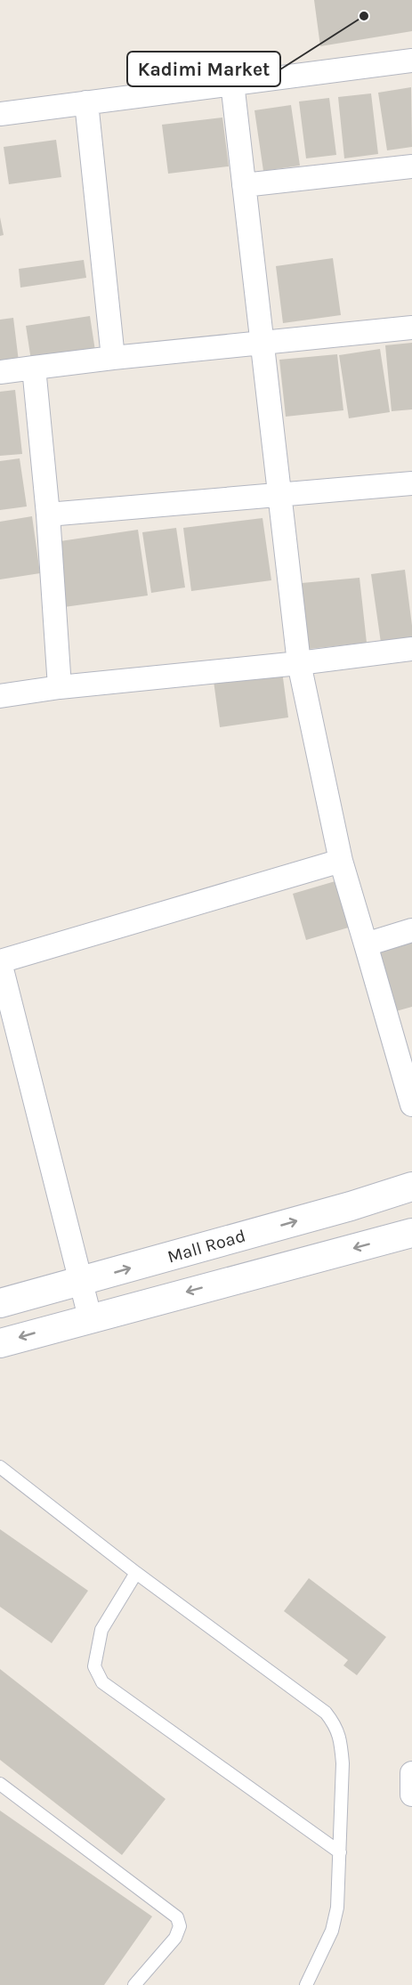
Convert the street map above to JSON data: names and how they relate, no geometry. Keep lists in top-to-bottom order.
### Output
{
  "streets": {
    "street": ["Mall Road"]
  },
  "places": ["Kadimi Market"]
}
